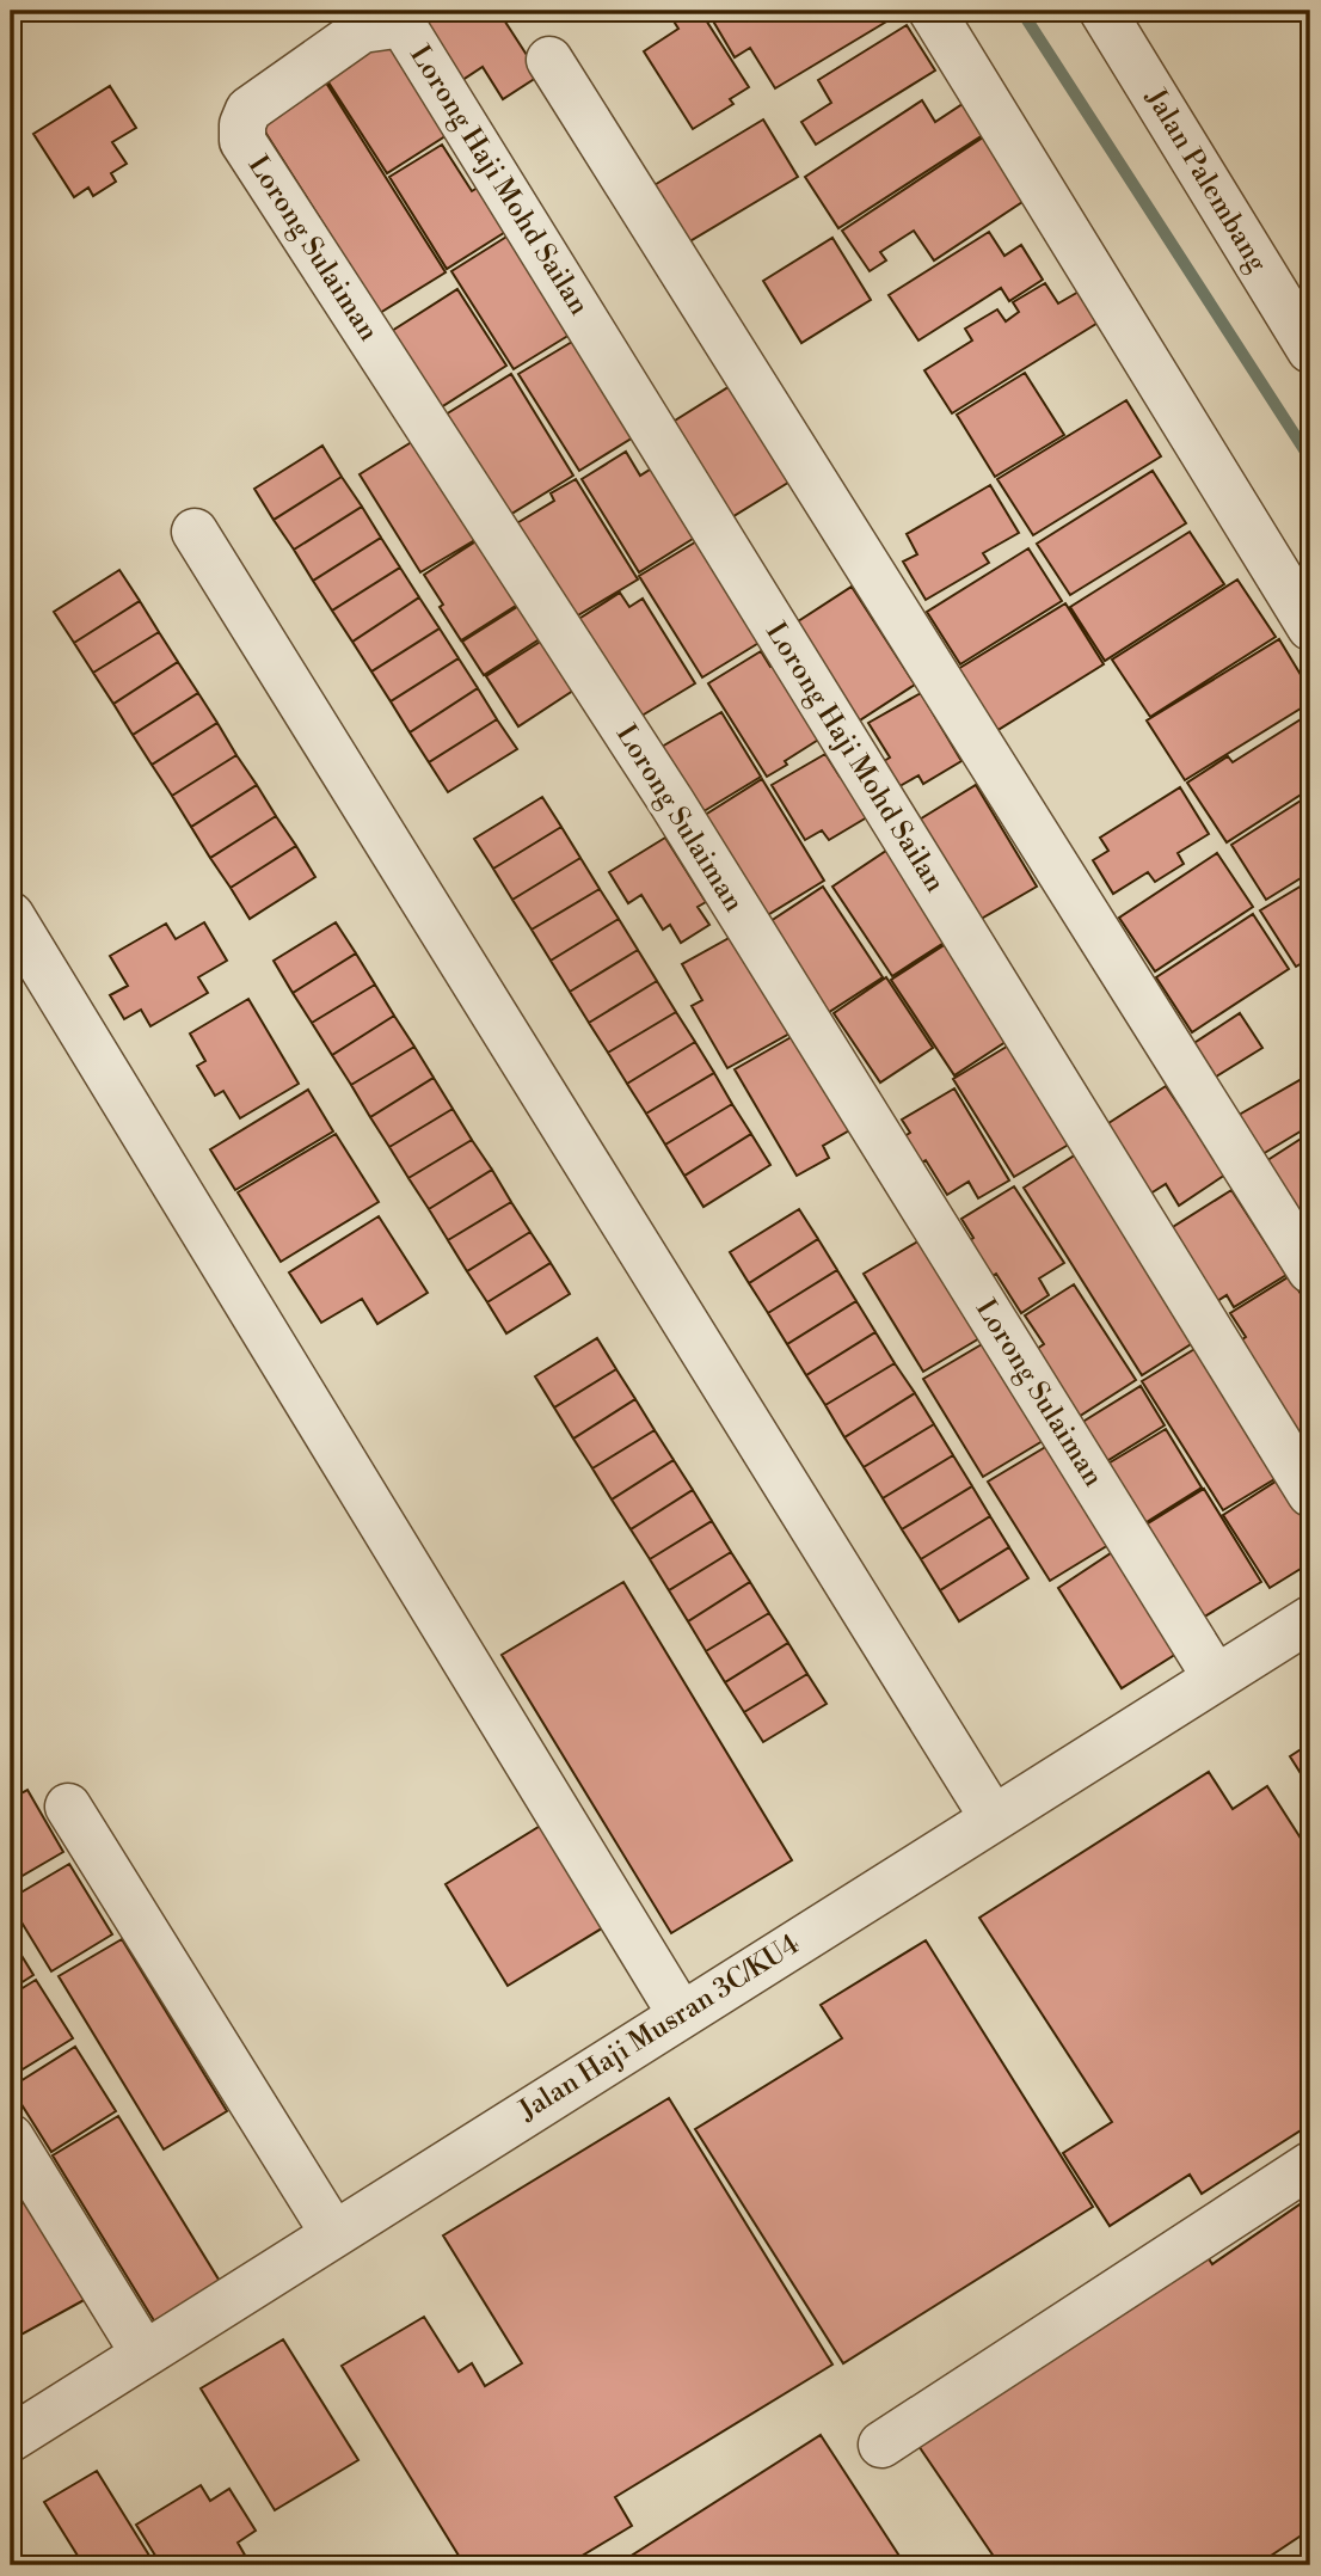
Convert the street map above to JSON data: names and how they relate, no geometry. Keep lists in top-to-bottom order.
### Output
{
  "streets": {
    "street": [
      "Lorong Haji Mohd Sailan",
      "Jalan Palembang",
      "Lorong Sulaiman",
      "Jalan Haji Musran 3C/KU4"
    ]
  },
  "crossings": [
    ["Lorong Haji Mohd Sailan", "Lorong Sulaiman"],
    ["Lorong Sulaiman", "Jalan Haji Musran 3C/KU4"]
  ]
}
